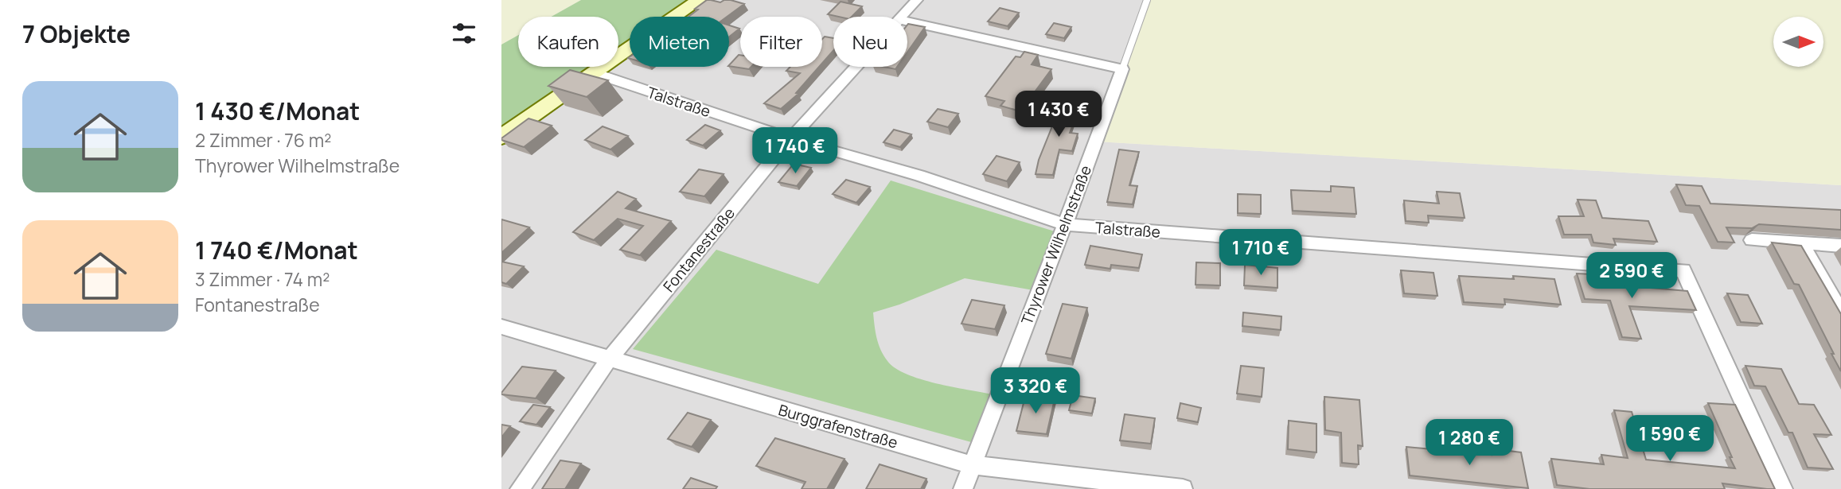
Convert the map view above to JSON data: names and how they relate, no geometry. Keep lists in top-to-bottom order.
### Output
{
  "streets": {
    "street": [
      "Talstraße",
      "Thyrower Wilhelmstraße",
      "Fontanestraße",
      "Burggrafenstraße"
    ]
  },
  "crossings": [
    ["Talstraße", "Thyrower Wilhelmstraße"],
    ["Talstraße", "Fontanestraße"],
    ["Thyrower Wilhelmstraße", "Burggrafenstraße"],
    ["Fontanestraße", "Burggrafenstraße"]
  ],
  "north": "right",
  "page": {
    "heading": "7 Objekte",
    "chip": [
      "Kaufen",
      "Mieten",
      "Filter",
      "Neu"
    ],
    "list": [
      {
        "name": "1 430 €/Monat",
        "note": "2 Zimmer · 76 m² · Thyrower Wilhelmstraße"
      },
      {
        "name": "1 740 €/Monat",
        "note": "3 Zimmer · 74 m² · Fontanestraße"
      }
    ],
    "price": [
      "1 430 €",
      "1 740 €",
      "1 710 €",
      "2 590 €",
      "3 320 €",
      "1 590 €",
      "1 280 €"
    ]
  }
}
